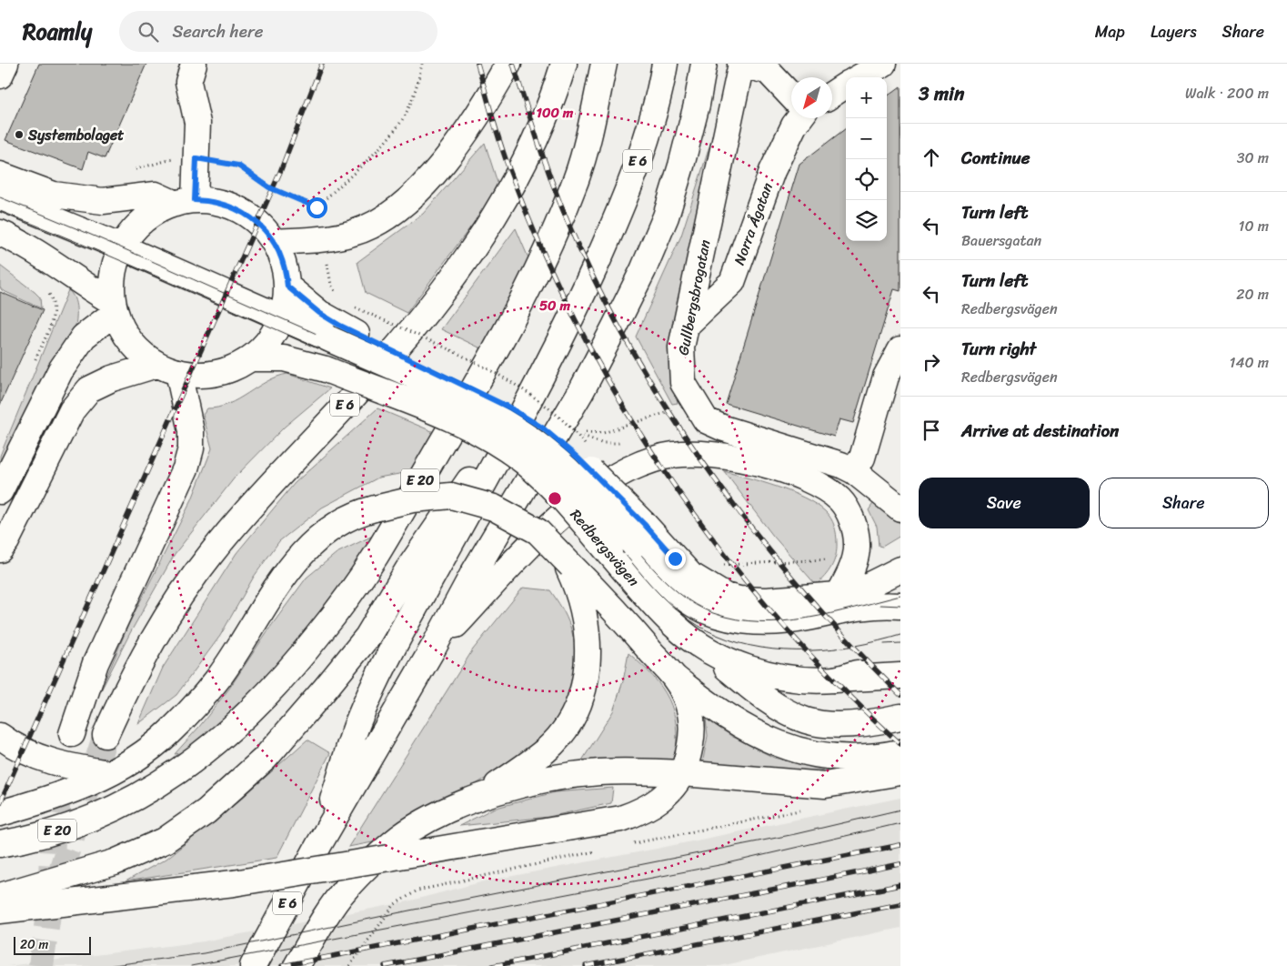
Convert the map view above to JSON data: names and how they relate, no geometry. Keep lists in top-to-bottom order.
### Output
{
  "streets": {
    "main road": [
      "E 6",
      "Norra Ågatan",
      "Gullbergsbrogatan",
      "E 20",
      "Redbergsvägen"
    ]
  },
  "crossings": [
    ["E 6", "E 20"],
    ["Norra Ågatan", "Gullbergsbrogatan"]
  ],
  "places": ["Systembolaget"],
  "scale_bar": "20 m",
  "north": "bottom left",
  "page": {
    "header": "Roamly",
    "search": "Search here",
    "nav": ["Map", "Layers", "Share"],
    "heading": ["3 min", "Walk · 200 m"],
    "map_buttons": ["+", "−"],
    "list": [
      ["Continue", "30 m"],
      ["Turn left", "Bauersgatan", "10 m"],
      ["Turn left", "Redbergsvägen", "20 m"],
      ["Turn right", "Redbergsvägen", "140 m"],
      "Arrive at destination"
    ],
    "buttons": ["Save", "Share"],
    "scale": "20 m"
  },
  "rings": ["100 m", "50 m"]
}
